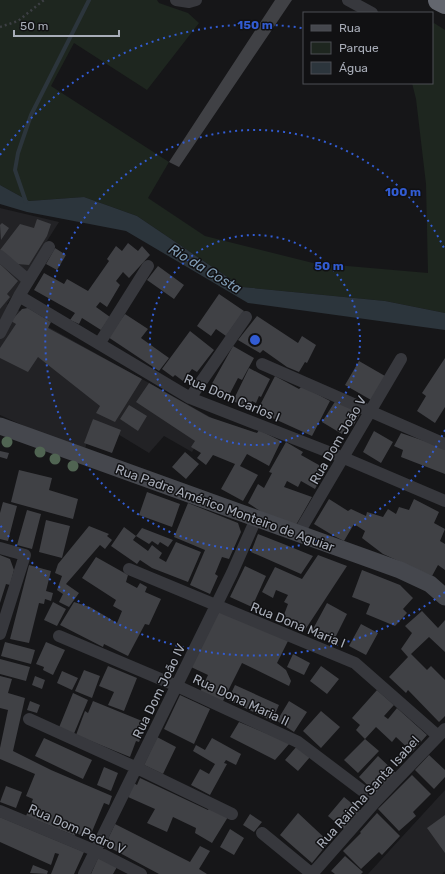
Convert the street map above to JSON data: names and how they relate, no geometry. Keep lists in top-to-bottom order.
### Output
{
  "streets": {
    "street": [
      "Rua Dom Carlos I",
      "Rua Dom João V",
      "Rua Padre Américo Monteiro de Aguiar",
      "Rua Dona Maria I",
      "Rua Dom João IV",
      "Rua Dona Maria II",
      "Rua Rainha Santa Isabel",
      "Rua Dom Pedro V"
    ]
  },
  "crossings": [
    ["Rua Dom Carlos I", "Rua Dom João V"],
    ["Rua Dom João V", "Rua Padre Américo Monteiro de Aguiar"],
    ["Rua Padre Américo Monteiro de Aguiar", "Rua Dom João IV"],
    ["Rua Dona Maria I", "Rua Dom João IV"],
    ["Rua Dona Maria I", "Rua Rainha Santa Isabel"],
    ["Rua Dom João IV", "Rua Dona Maria II"],
    ["Rua Dom João IV", "Rua Dom Pedro V"],
    ["Rua Dona Maria II", "Rua Rainha Santa Isabel"]
  ],
  "water": ["Rio da Costa"],
  "legend": ["Rua", "Parque", "Água"],
  "scale_bar": "50 m",
  "rings": ["150 m", "100 m", "50 m"]
}
